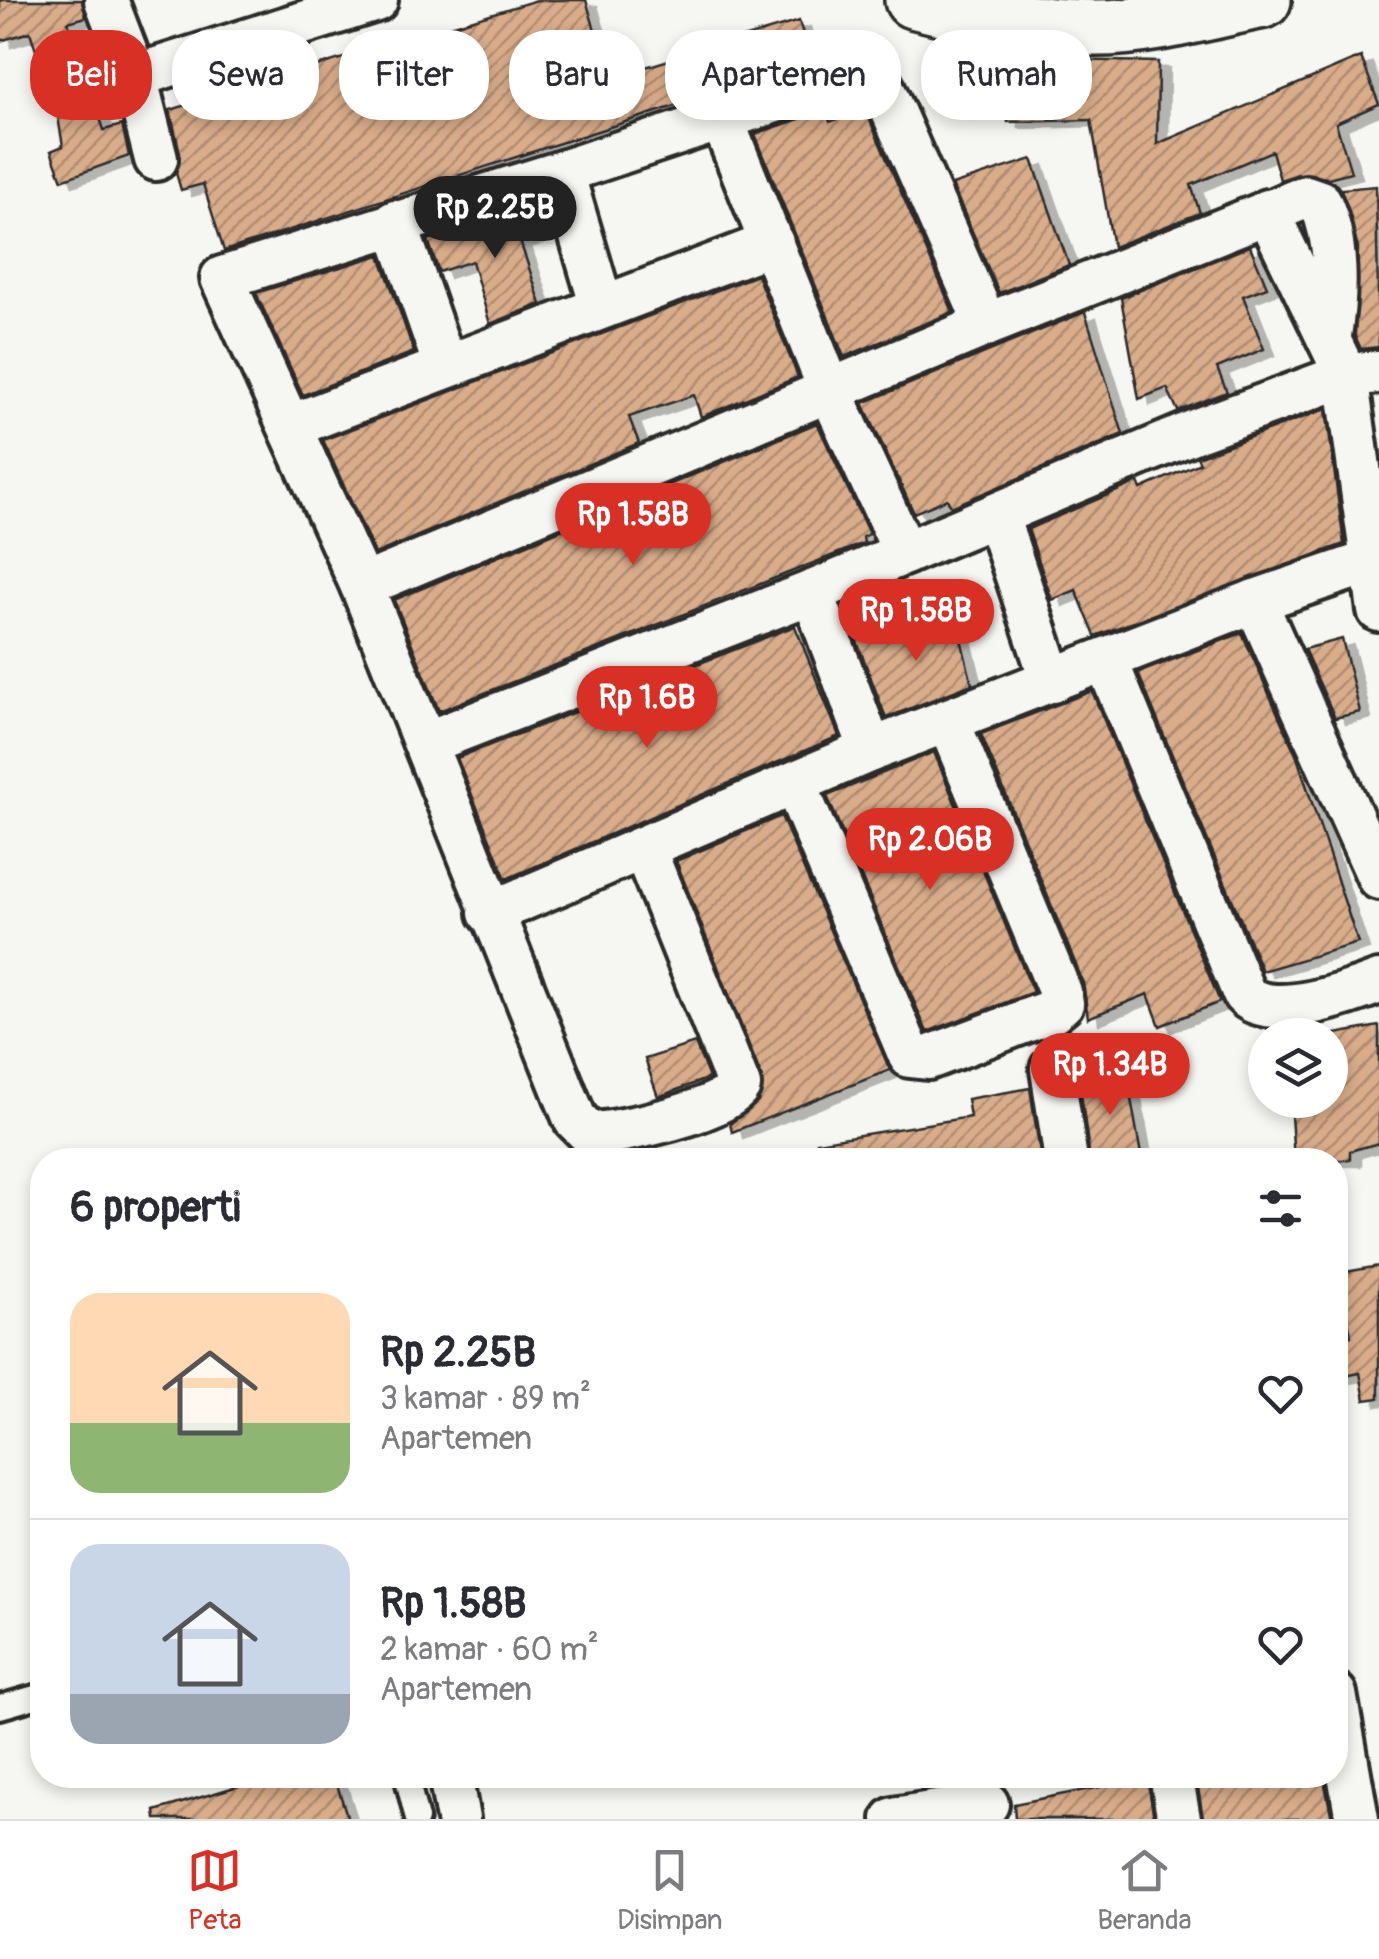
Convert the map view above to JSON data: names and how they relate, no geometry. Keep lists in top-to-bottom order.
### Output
{
  "page": {
    "chip": [
      "Beli",
      "Sewa",
      "Filter",
      "Baru",
      "Apartemen",
      "Rumah"
    ],
    "price": [
      "Rp 2.25B",
      "Rp 1.58B",
      "Rp 1.58B",
      "Rp 1.6B",
      "Rp 2.06B",
      "Rp 1.34B"
    ],
    "heading": "6 properti",
    "list": [
      {
        "name": "Rp 2.25B",
        "note": "3 kamar · 89 m² · Apartemen"
      },
      {
        "name": "Rp 1.58B",
        "note": "2 kamar · 60 m² · Apartemen"
      }
    ],
    "tabs": ["Peta", "Disimpan", "Beranda"]
  }
}
